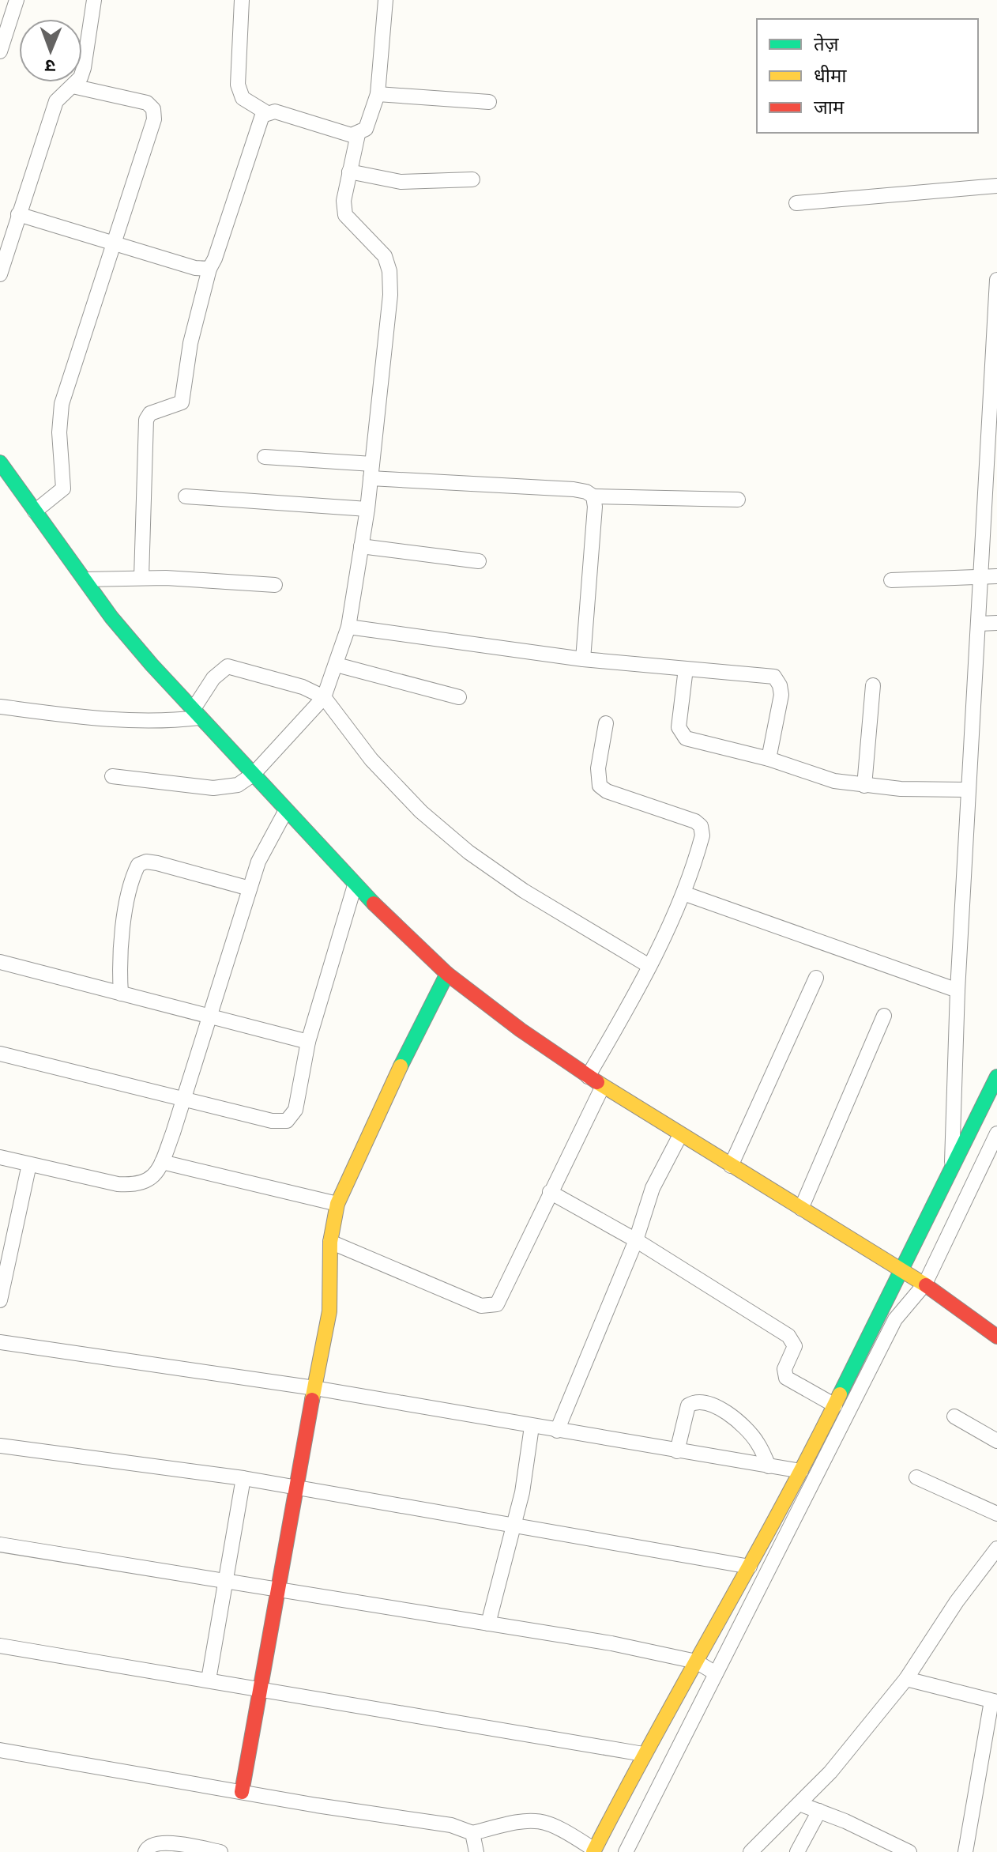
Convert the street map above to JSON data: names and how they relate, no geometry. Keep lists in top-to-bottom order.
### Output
{
  "legend": ["तेज़", "धीमा", "जाम"],
  "north": "bottom"
}
